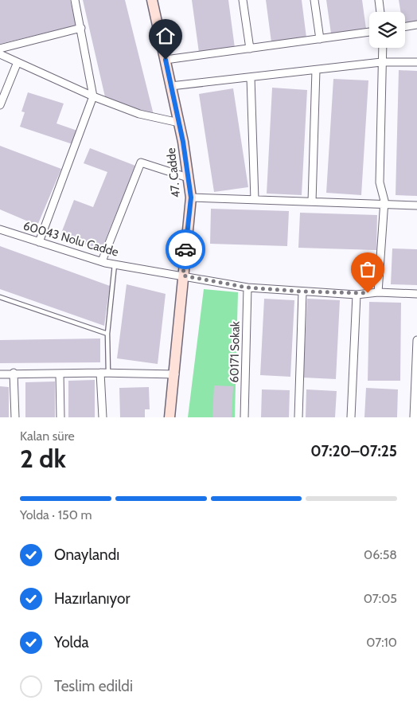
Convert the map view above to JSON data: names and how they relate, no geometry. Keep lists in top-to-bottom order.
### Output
{
  "streets": {
    "street": ["47. Cadde", "60043 Nolu Cadde", "60171 Sokak"]
  },
  "crossings": [
    ["47. Cadde", "60043 Nolu Cadde"],
    ["60043 Nolu Cadde", "60171 Sokak"]
  ],
  "page": {
    "heading": ["2 dk", "Kalan süre", "07:20–07:25"],
    "bar": "Yolda · 150 m",
    "list": [
      ["Onaylandı", "06:58"],
      ["Hazırlanıyor", "07:05"],
      ["Yolda", "07:10"],
      "Teslim edildi"
    ]
  }
}
